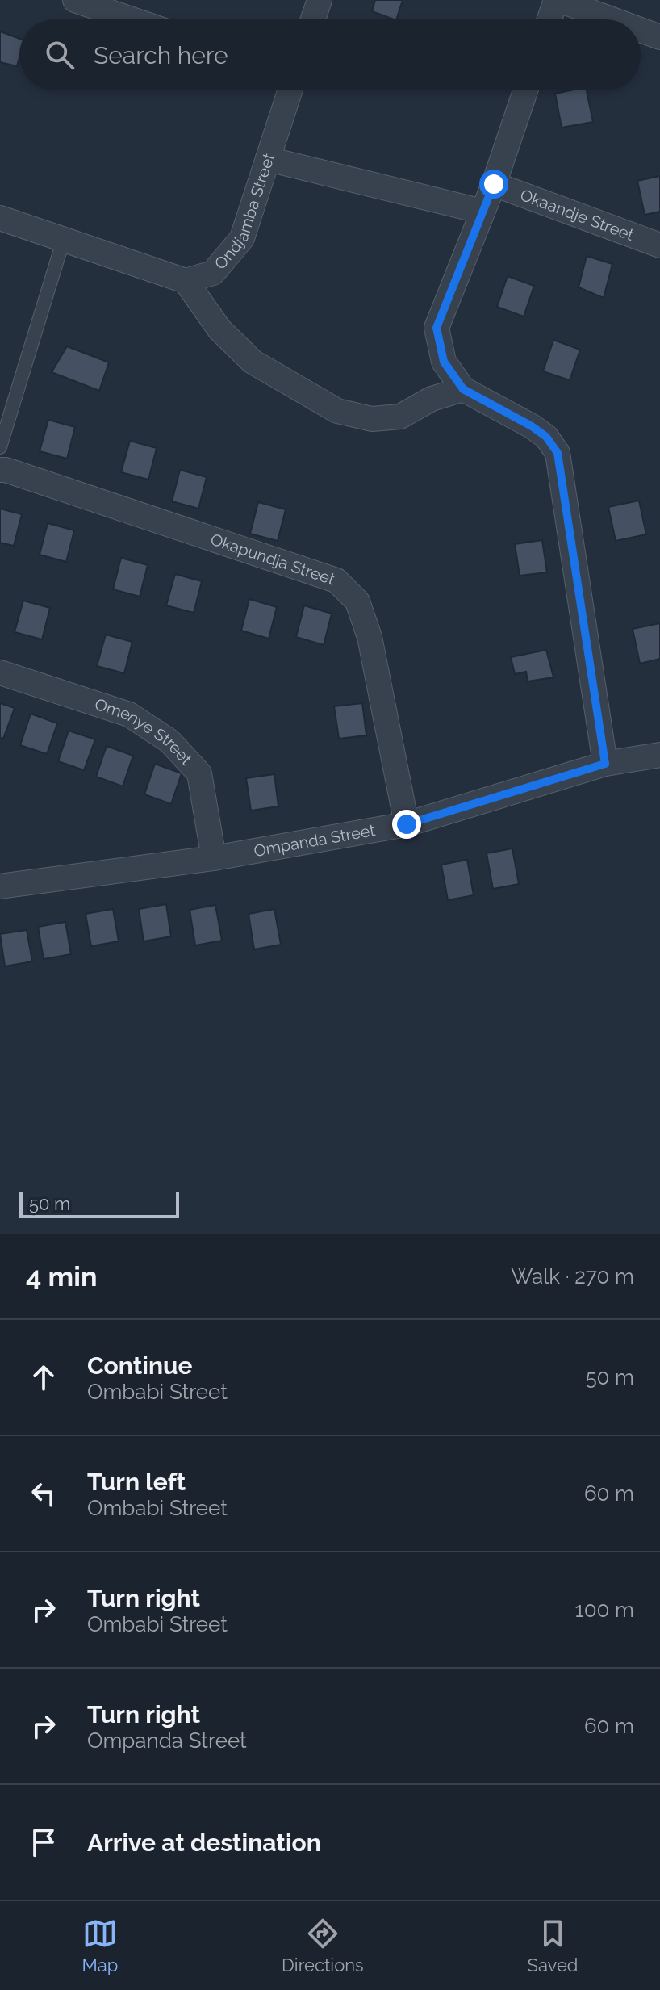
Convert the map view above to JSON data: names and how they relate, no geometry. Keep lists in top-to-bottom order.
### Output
{
  "streets": {
    "street": [
      "Ondjamba Street",
      "Okaandje Street",
      "Okapundja Street",
      "Omenye Street",
      "Ompanda Street"
    ]
  },
  "crossings": [
    ["Okapundja Street", "Ompanda Street"],
    ["Omenye Street", "Ompanda Street"]
  ],
  "scale_bar": "50 m",
  "page": {
    "search": "Search here",
    "scale": "50 m",
    "heading": ["4 min", "Walk · 270 m"],
    "list": [
      ["Continue", "Ombabi Street", "50 m"],
      ["Turn left", "Ombabi Street", "60 m"],
      ["Turn right", "Ombabi Street", "100 m"],
      ["Turn right", "Ompanda Street", "60 m"],
      "Arrive at destination"
    ],
    "nav": ["Map", "Directions", "Saved"]
  }
}
